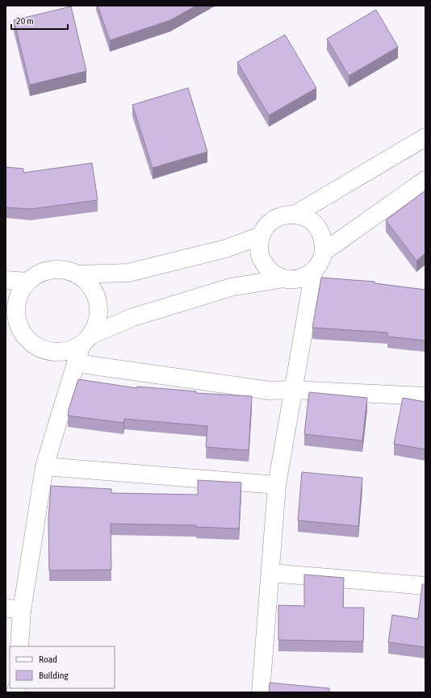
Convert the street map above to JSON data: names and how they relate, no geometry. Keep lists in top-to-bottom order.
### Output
{
  "legend": ["Road", "Building"],
  "scale_bar": "20 m"
}
